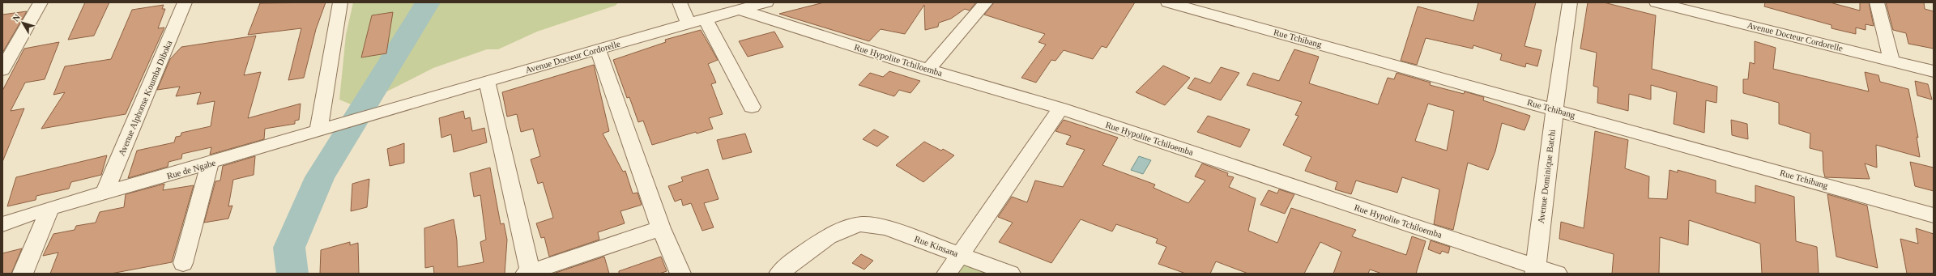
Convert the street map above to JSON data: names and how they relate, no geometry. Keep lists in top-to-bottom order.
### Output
{
  "streets": {
    "street": [
      "Avenue Docteur Cordorelle",
      "Rue Tchibang",
      "Rue Hypolite Tchiloemba",
      "Avenue Alphonse Koumba Diboka",
      "Rue de Ngabe",
      "Avenue Dominique Batchi",
      "Rue Kinsana"
    ]
  },
  "crossings": [
    ["Avenue Docteur Cordorelle", "Rue Hypolite Tchiloemba"],
    ["Avenue Docteur Cordorelle", "Rue de Ngabe"],
    ["Rue Tchibang", "Avenue Dominique Batchi"],
    ["Rue Hypolite Tchiloemba", "Avenue Dominique Batchi"],
    ["Avenue Alphonse Koumba Diboka", "Rue de Ngabe"]
  ],
  "north": "top left"
}
